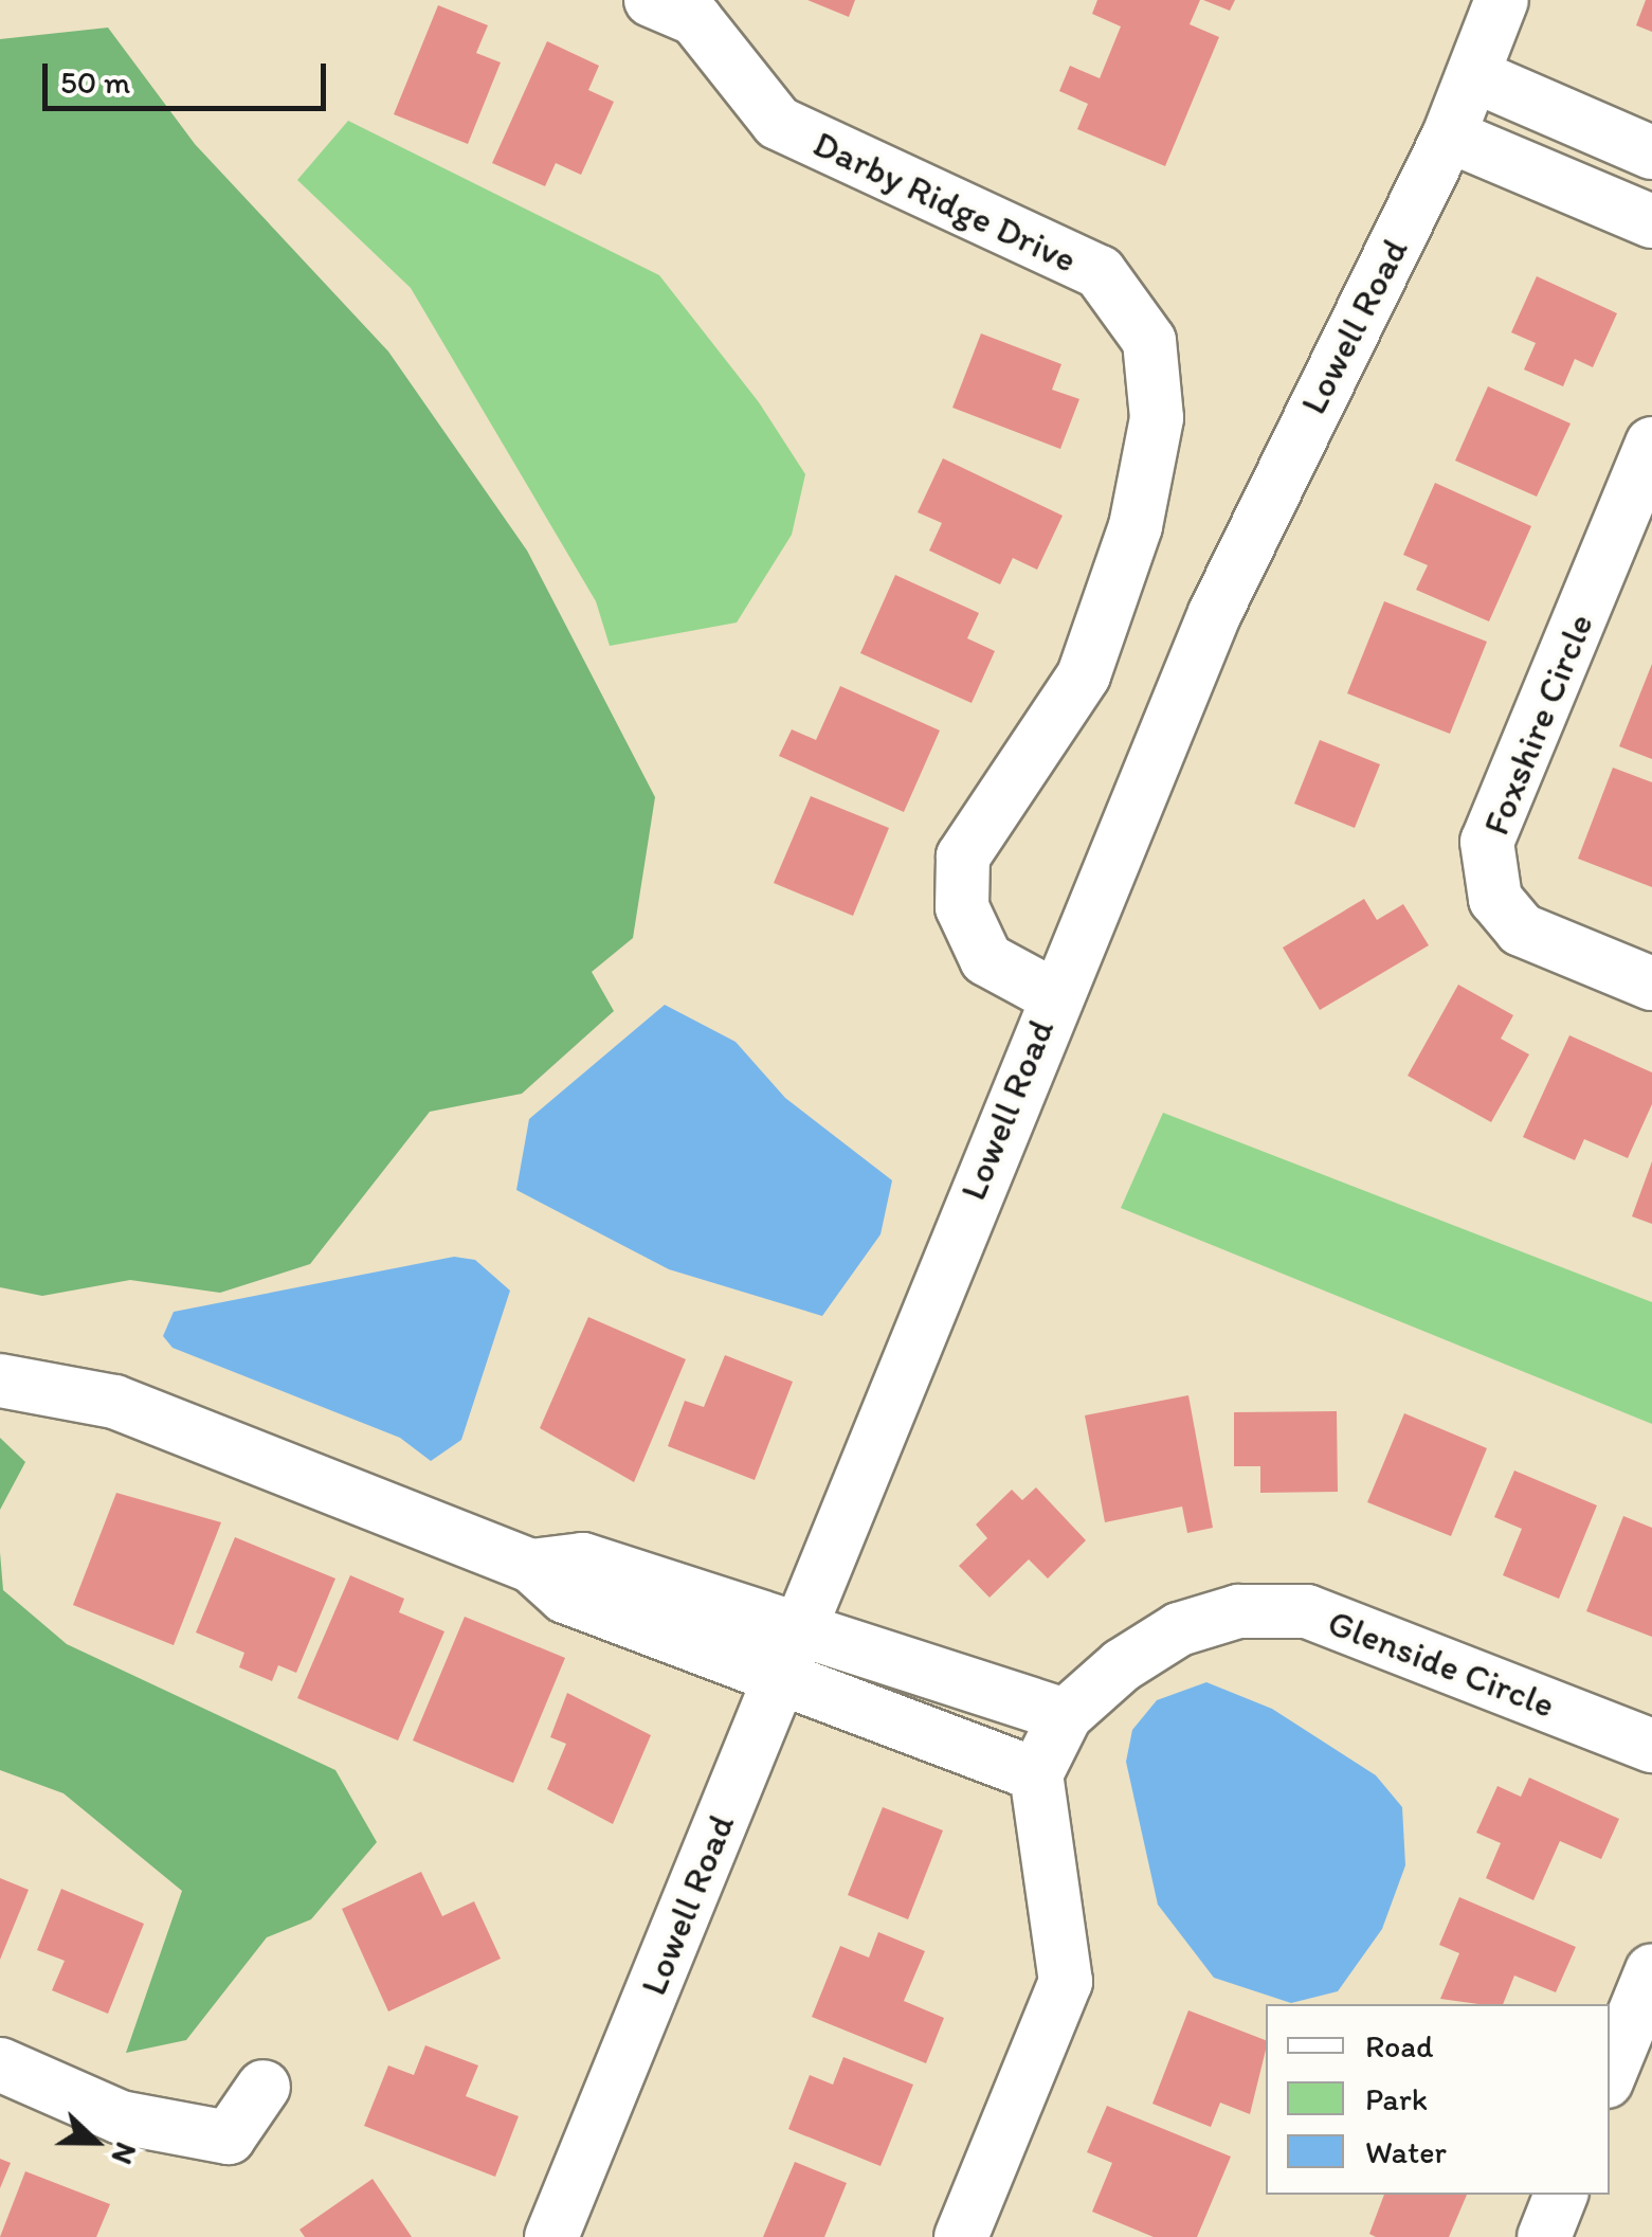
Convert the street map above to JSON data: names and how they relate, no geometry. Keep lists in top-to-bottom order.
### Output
{
  "streets": {
    "street": [
      "Darby Ridge Drive",
      "Lowell Road",
      "Foxshire Circle",
      "Glenside Circle"
    ]
  },
  "crossings": [
    ["Darby Ridge Drive", "Lowell Road"]
  ],
  "legend": ["Road", "Park", "Water"],
  "scale_bar": "50 m",
  "north": "right"
}
